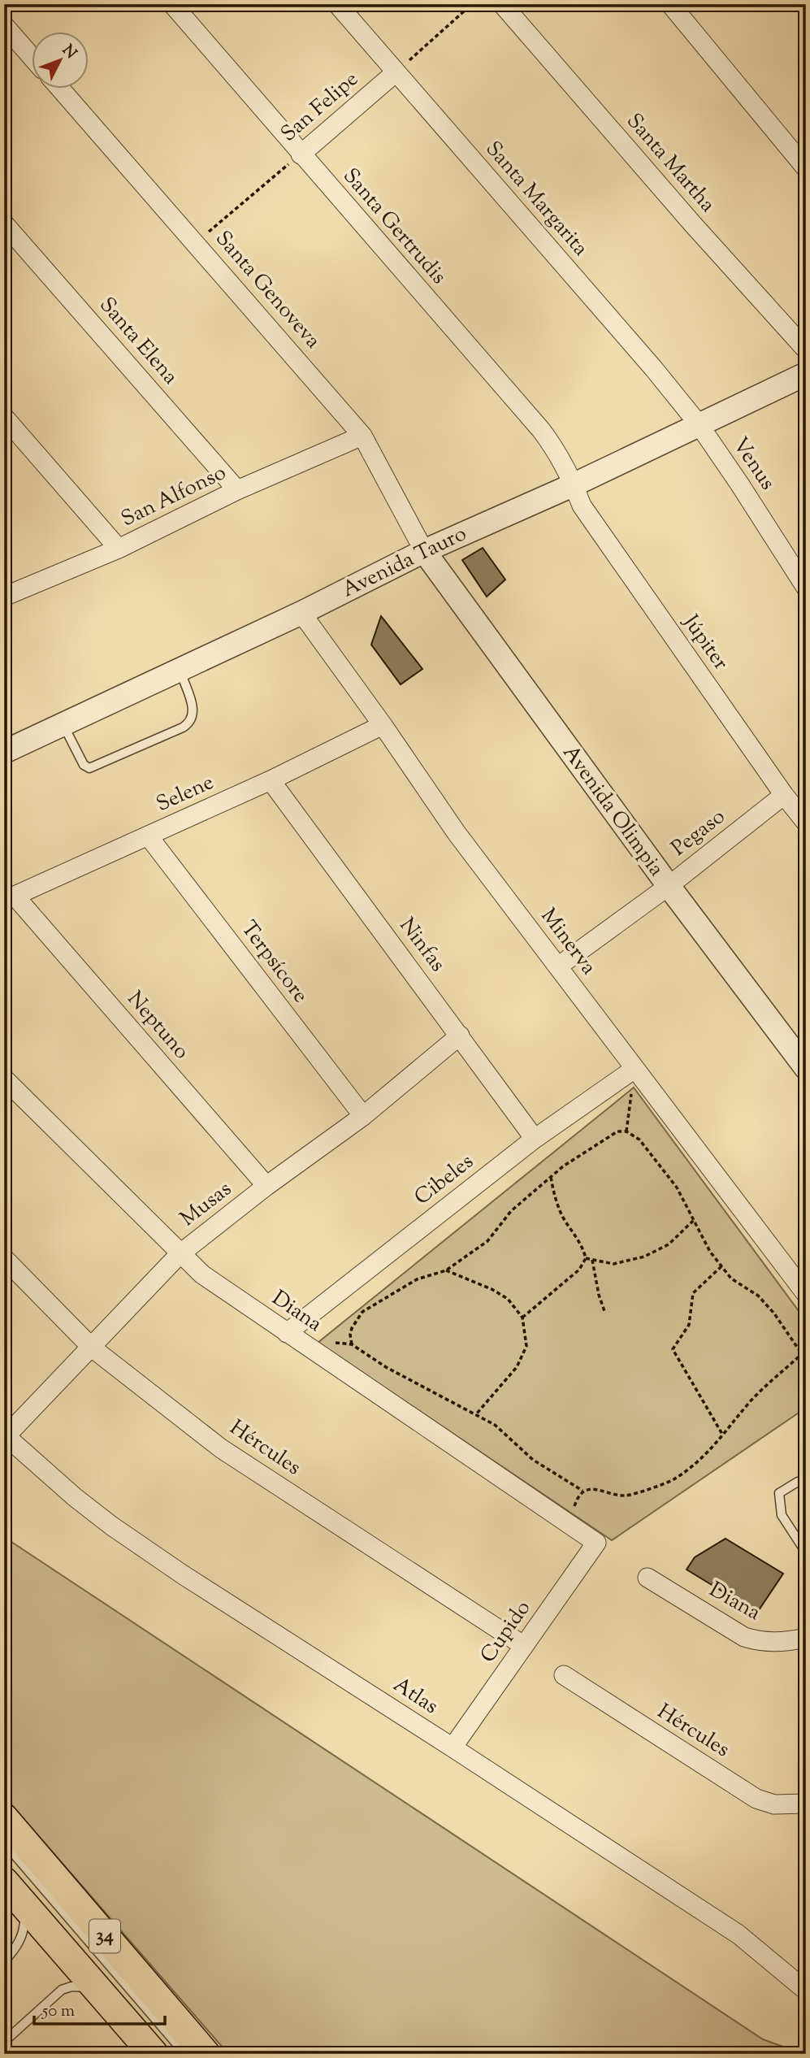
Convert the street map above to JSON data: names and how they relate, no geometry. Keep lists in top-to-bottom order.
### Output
{
  "streets": {
    "main road": ["34"],
    "street": [
      "San Felipe",
      "Santa Martha",
      "Santa Margarita",
      "Santa Gertrudis",
      "Santa Genoveva",
      "Santa Elena",
      "Venus",
      "San Alfonso",
      "Avenida Tauro",
      "Júpiter",
      "Selene",
      "Avenida Olimpia",
      "Pegaso",
      "Minerva",
      "Ninfas",
      "Terpsícore",
      "Neptuno",
      "Cibeles",
      "Musas",
      "Diana",
      "Hércules",
      "Cupido",
      "Atlas"
    ]
  },
  "crossings": [
    ["San Felipe", "Santa Margarita"],
    ["San Felipe", "Santa Gertrudis"],
    ["San Felipe", "Santa Genoveva"],
    ["Santa Margarita", "Venus"],
    ["Santa Margarita", "Avenida Tauro"],
    ["Santa Gertrudis", "Avenida Tauro"],
    ["Santa Gertrudis", "Júpiter"],
    ["Santa Genoveva", "San Alfonso"],
    ["Santa Genoveva", "Avenida Tauro"],
    ["Santa Genoveva", "Avenida Olimpia"],
    ["Santa Elena", "San Alfonso"],
    ["Venus", "Avenida Tauro"],
    ["Avenida Tauro", "Júpiter"],
    ["Avenida Tauro", "Avenida Olimpia"],
    ["Avenida Tauro", "Minerva"],
    ["Júpiter", "Pegaso"],
    ["Selene", "Minerva"],
    ["Selene", "Ninfas"],
    ["Selene", "Terpsícore"],
    ["Selene", "Neptuno"],
    ["Avenida Olimpia", "Pegaso"],
    ["Pegaso", "Minerva"],
    ["Minerva", "Cibeles"],
    ["Ninfas", "Cibeles"],
    ["Ninfas", "Musas"],
    ["Terpsícore", "Musas"],
    ["Neptuno", "Musas"],
    ["Cibeles", "Diana"],
    ["Musas", "Diana"],
    ["Musas", "Hércules"],
    ["Musas", "Atlas"],
    ["Diana", "Cupido"],
    ["Hércules", "Cupido"],
    ["Cupido", "Atlas"]
  ],
  "scale_bar": "50 m",
  "north": "top right"
}
